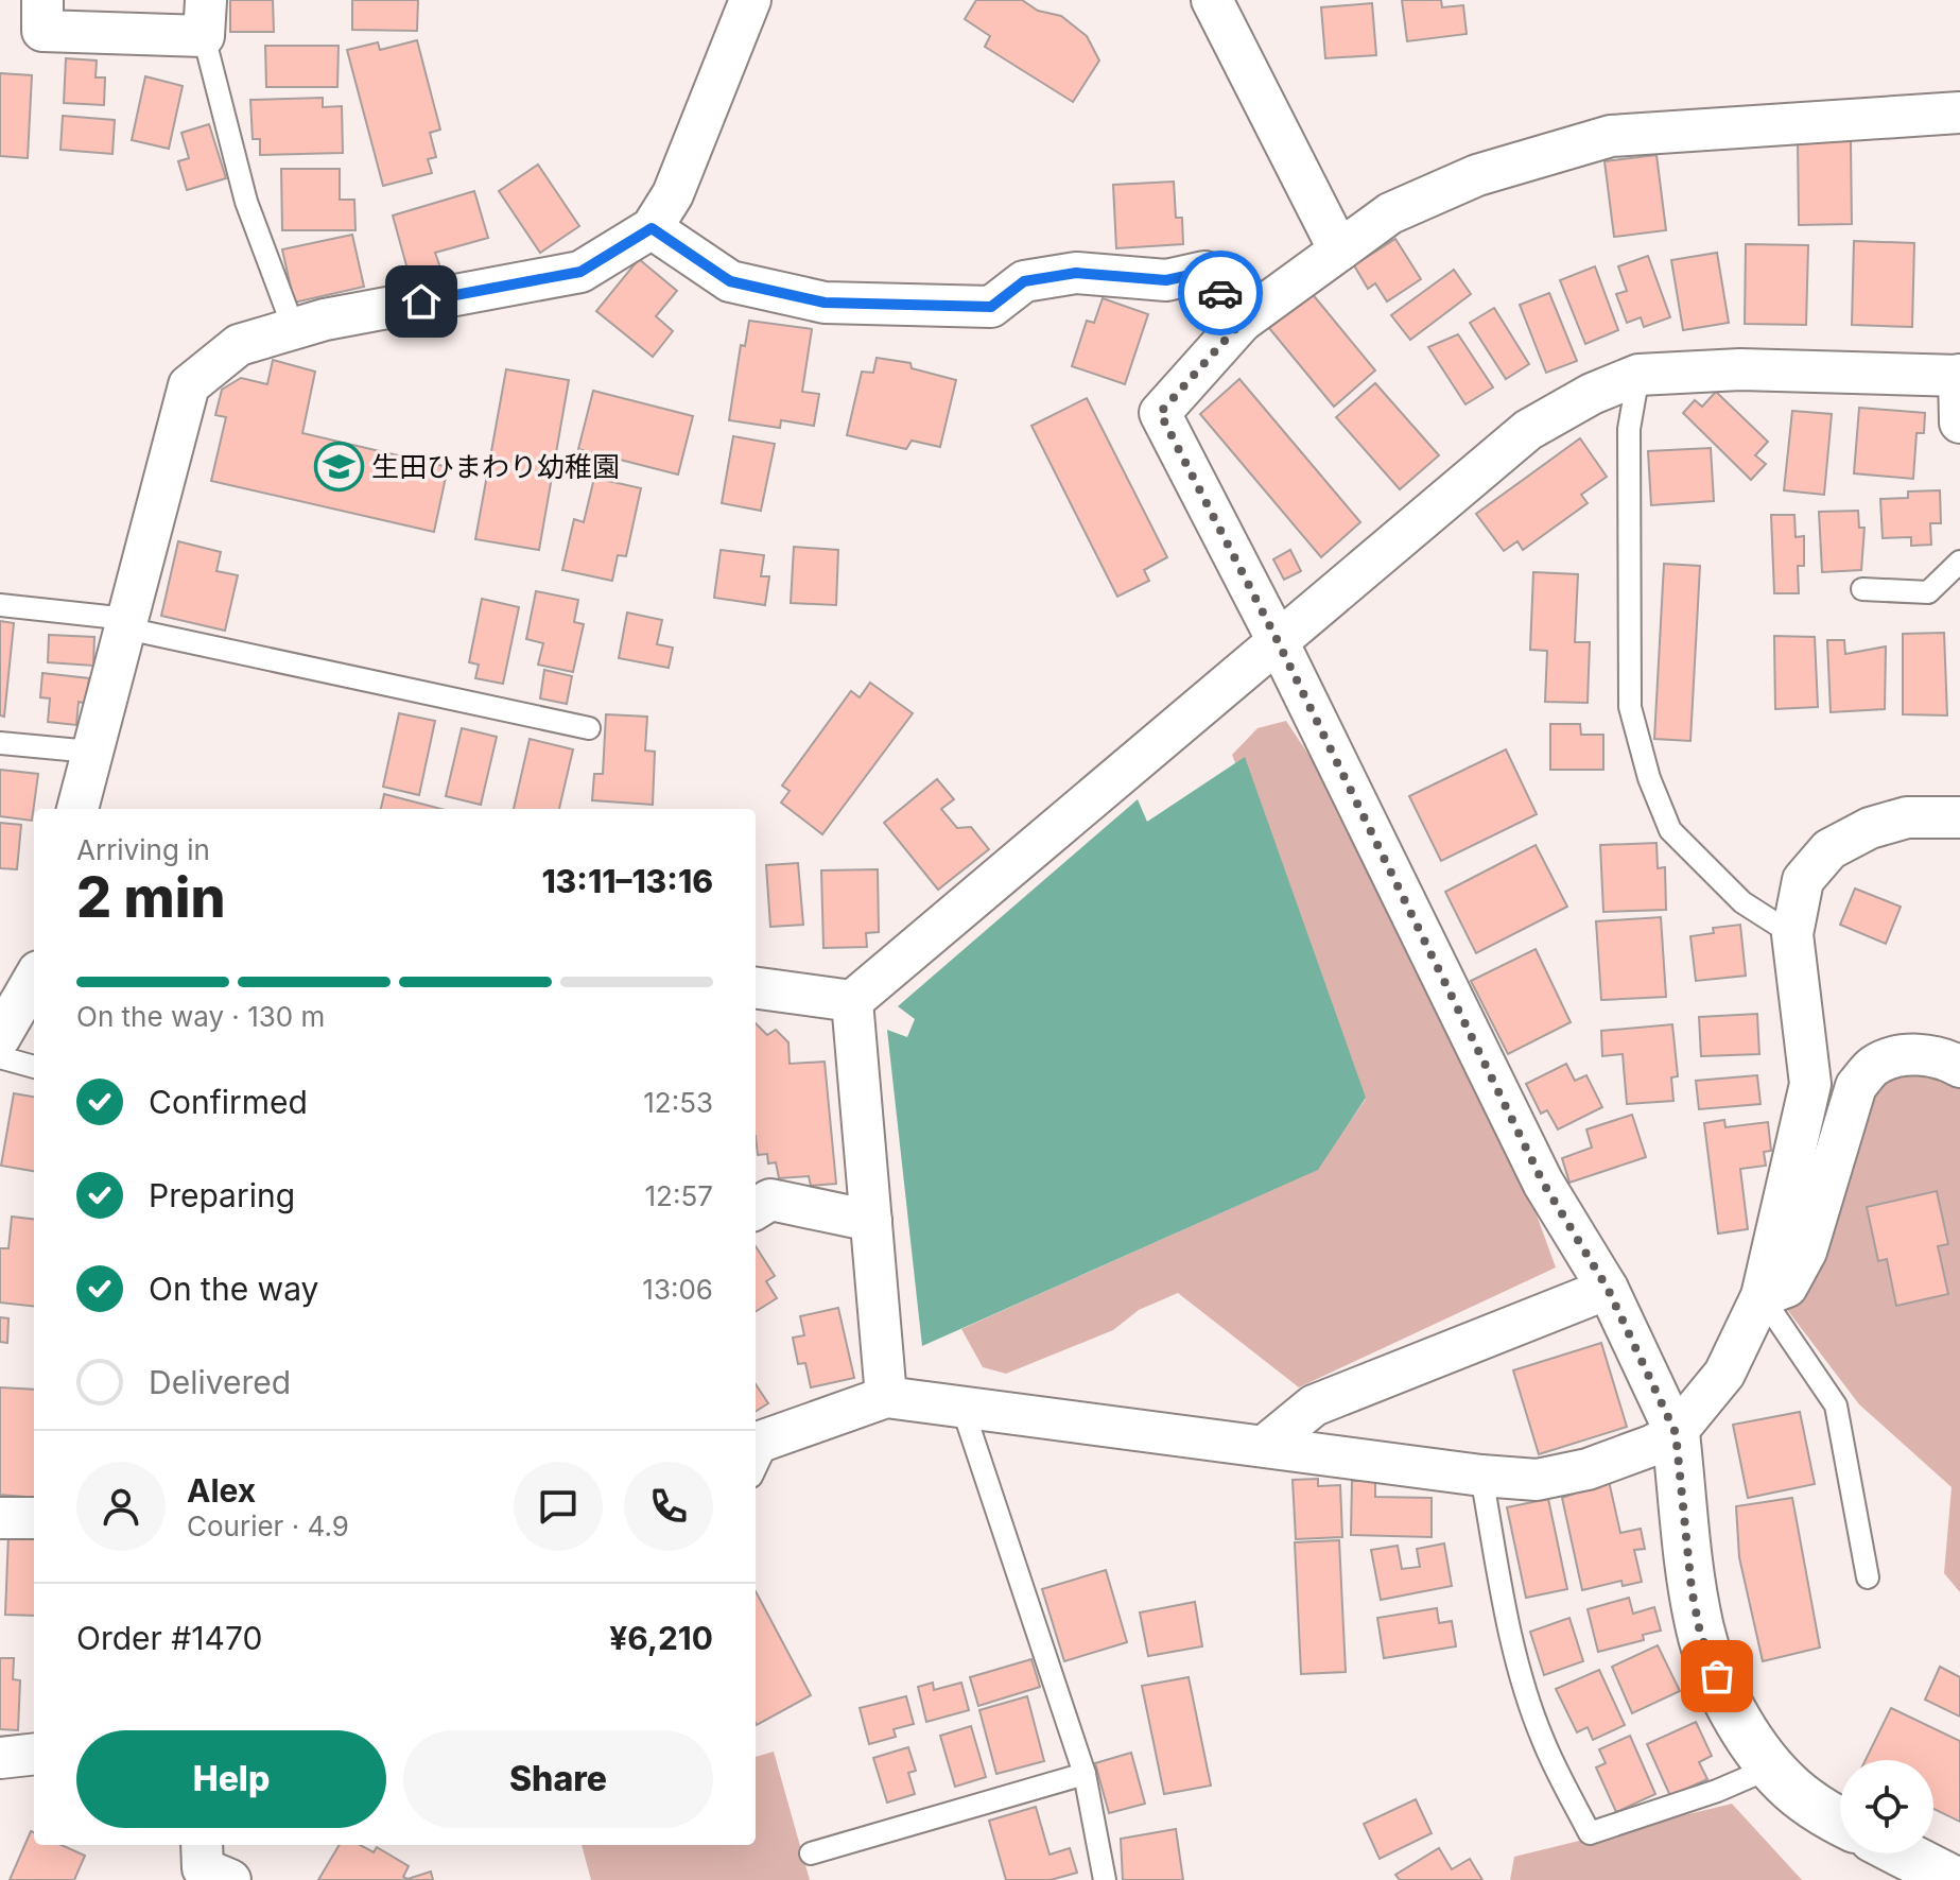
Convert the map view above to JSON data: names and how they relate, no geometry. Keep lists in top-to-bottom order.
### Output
{
  "places": {
    "school or university": ["生田ひまわり幼稚園"]
  },
  "page": {
    "heading": ["2 min", "Arriving in", "13:11–13:16"],
    "panel": [
      "Alex",
      "Courier · 4.9",
      "Order #1470",
      "¥6,210"
    ],
    "bar": "On the way · 130 m",
    "list": [
      ["Confirmed", "12:53"],
      ["Preparing", "12:57"],
      ["On the way", "13:06"],
      "Delivered"
    ],
    "buttons": ["Help", "Share"]
  }
}
